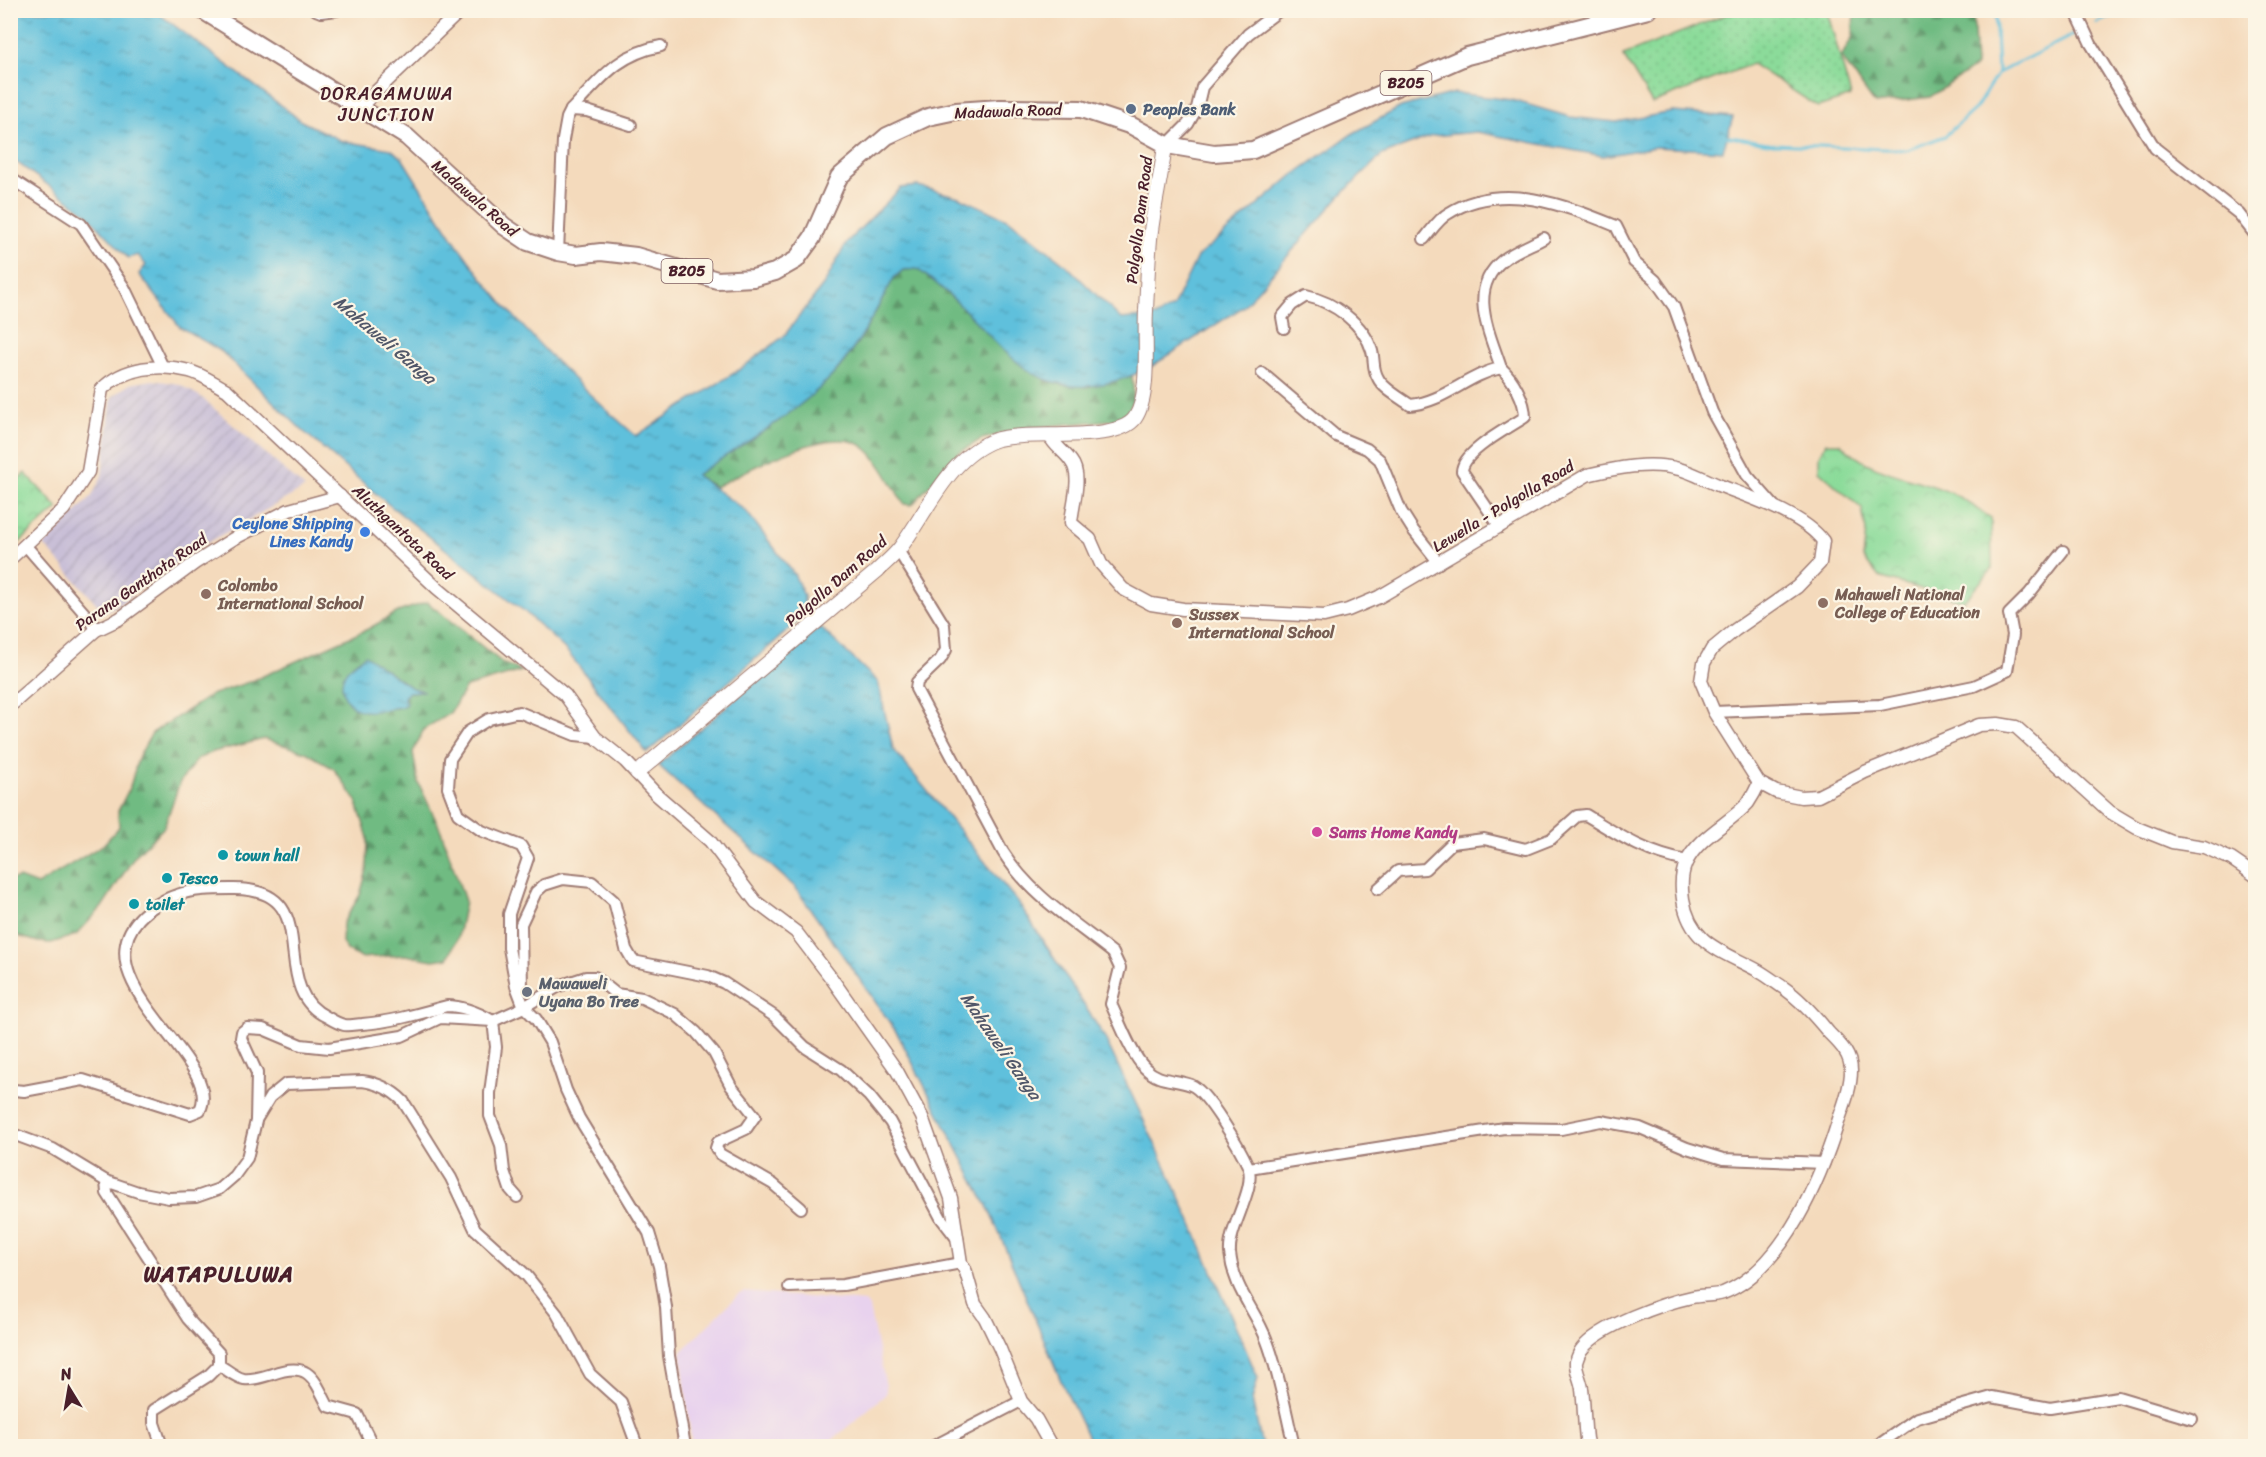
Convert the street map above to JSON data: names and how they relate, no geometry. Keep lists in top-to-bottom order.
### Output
{
  "streets": {
    "main road": ["B205", "Madawala Road", "Polgolla Dam Road"],
    "street": ["Lewella - Polgolla Road", "Aluthgantota Road", "Parana Ganthota Road"]
  },
  "crossings": [
    ["Madawala Road", "Polgolla Dam Road"],
    ["Polgolla Dam Road", "Lewella - Polgolla Road"],
    ["Polgolla Dam Road", "Aluthgantota Road"],
    ["Aluthgantota Road", "Parana Ganthota Road"]
  ],
  "districts": ["DORAGAMUWA JUNCTION", "WATAPULUWA"],
  "water": ["Mahaweli Ganga"],
  "places": [
    "Peoples Bank",
    "Ceylone Shipping Lines Kandy",
    "Colombo International School",
    "Mahaweli National College of Education",
    "Sussex International School",
    "Sams Home Kandy",
    "town hall",
    "Tesco",
    "toilet",
    "Mawaweli Uyana Bo Tree"
  ],
  "north": "top"
}
